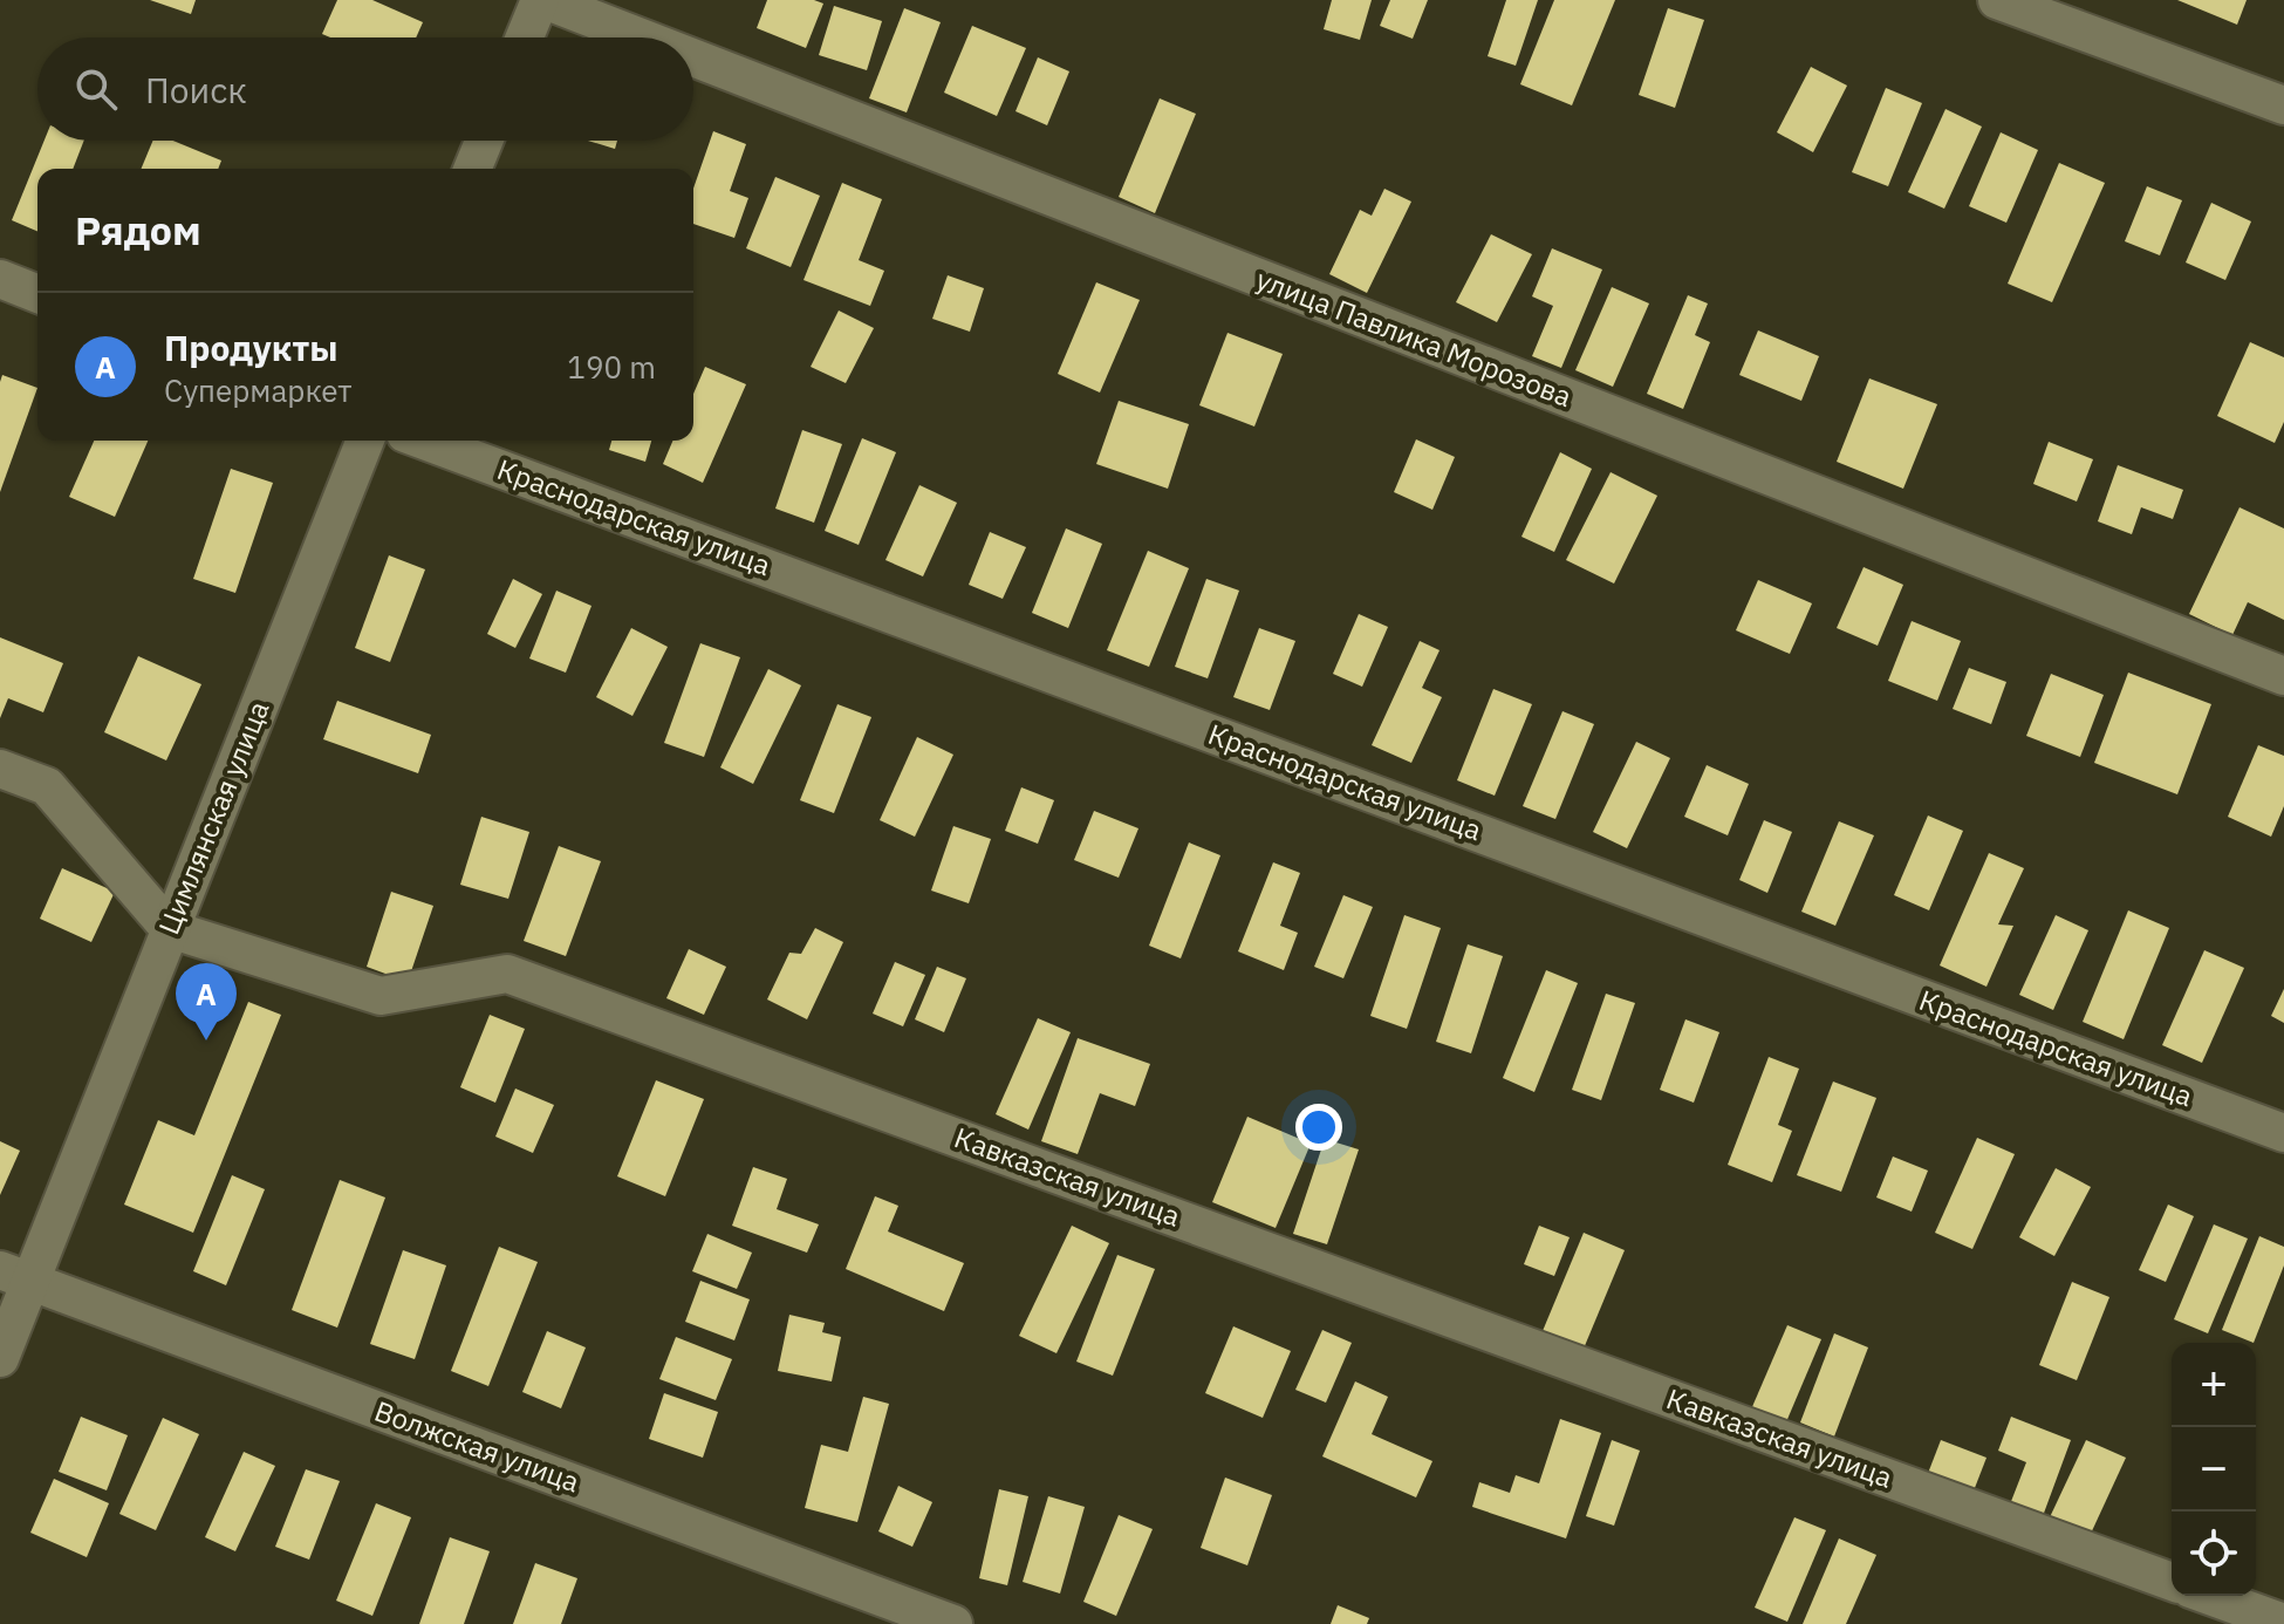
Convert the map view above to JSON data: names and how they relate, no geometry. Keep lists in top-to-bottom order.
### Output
{
  "streets": {
    "street": [
      "улица Павлика Морозова",
      "Краснодарская улица",
      "Цимлянская улица",
      "Кавказская улица",
      "Волжская улица"
    ]
  },
  "crossings": [
    ["Цимлянская улица", "Кавказская улица"],
    ["Цимлянская улица", "Волжская улица"]
  ],
  "page": {
    "search": "Поиск",
    "heading": "Рядом",
    "list": [
      {
        "mark": "A",
        "name": "Продукты",
        "note": "Супермаркет",
        "value": "190 m"
      }
    ],
    "pins": "A",
    "map_buttons": ["+", "−"]
  }
}
